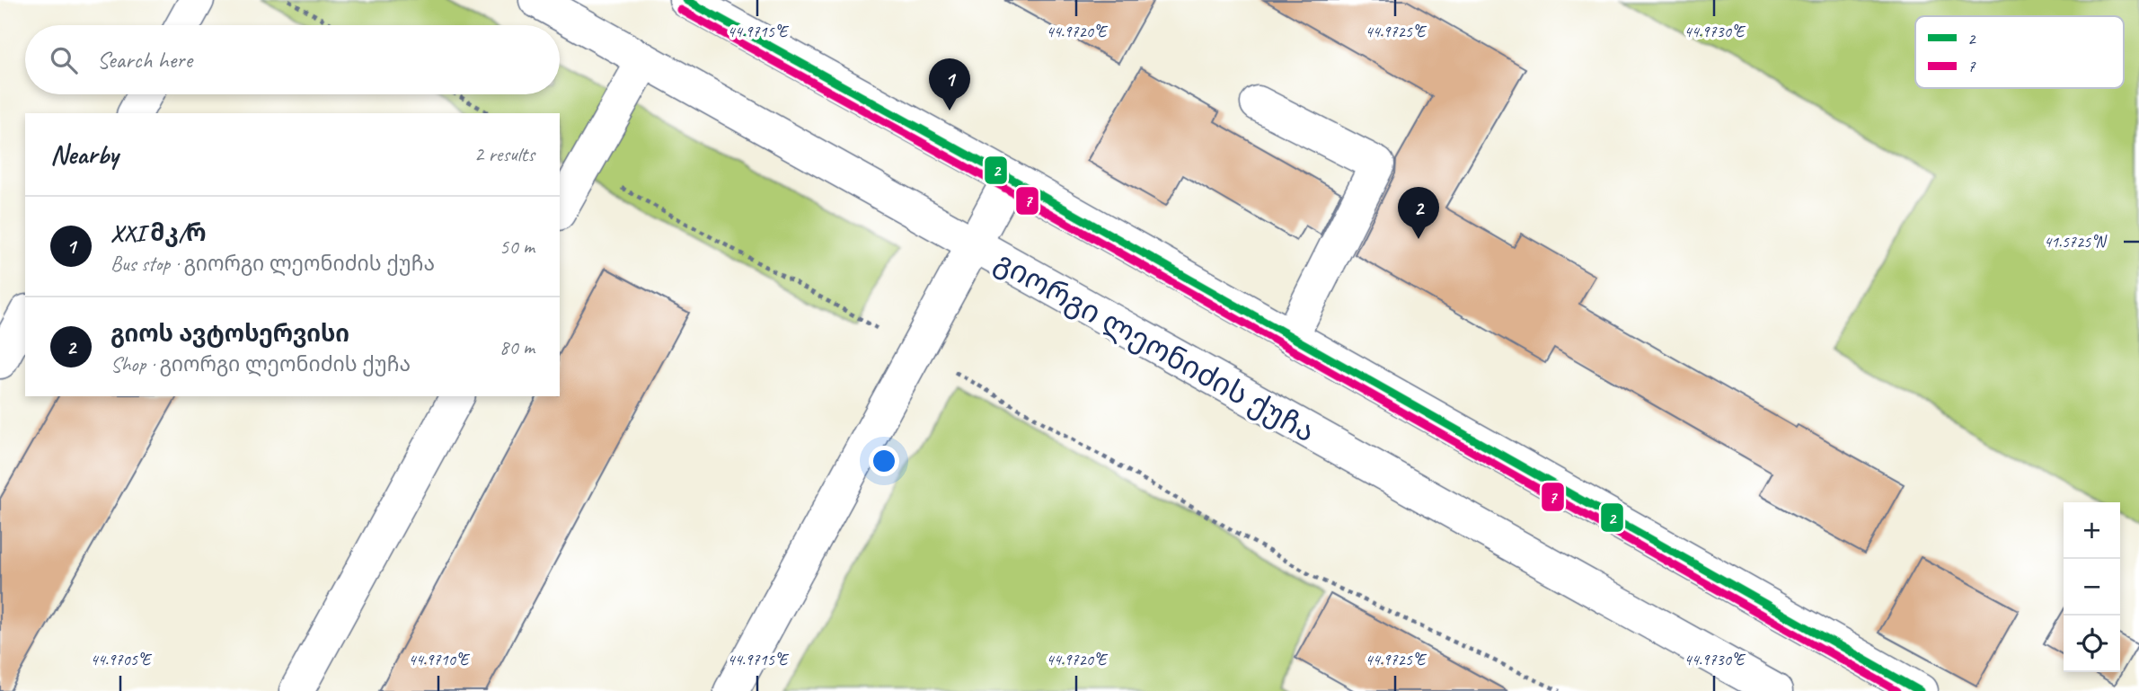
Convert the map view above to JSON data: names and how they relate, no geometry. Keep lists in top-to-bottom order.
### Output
{
  "streets": {
    "street": ["გიორგი ლეონიძის ქუჩა"]
  },
  "lines": ["transit line 2", "transit line 7"],
  "legend": ["2", "7"],
  "page": {
    "search": "Search here",
    "pins": ["1", "2"],
    "heading": ["Nearby", "2 results"],
    "list": [
      {
        "mark": "1",
        "name": "XXI მკ/რ",
        "note": "Bus stop · გიორგი ლეონიძის ქუჩა",
        "value": "50 m"
      },
      {
        "mark": "2",
        "name": "გიოს ავტოსერვისი",
        "note": "Shop · გიორგი ლეონიძის ქუჩა",
        "value": "80 m"
      }
    ],
    "map_buttons": ["+", "−"]
  },
  "coordinates": [
    "44.9715°E",
    "44.9720°E",
    "44.9725°E",
    "44.9730°E",
    "41.5725°N",
    "44.9705°E",
    "44.9710°E"
  ]
}
